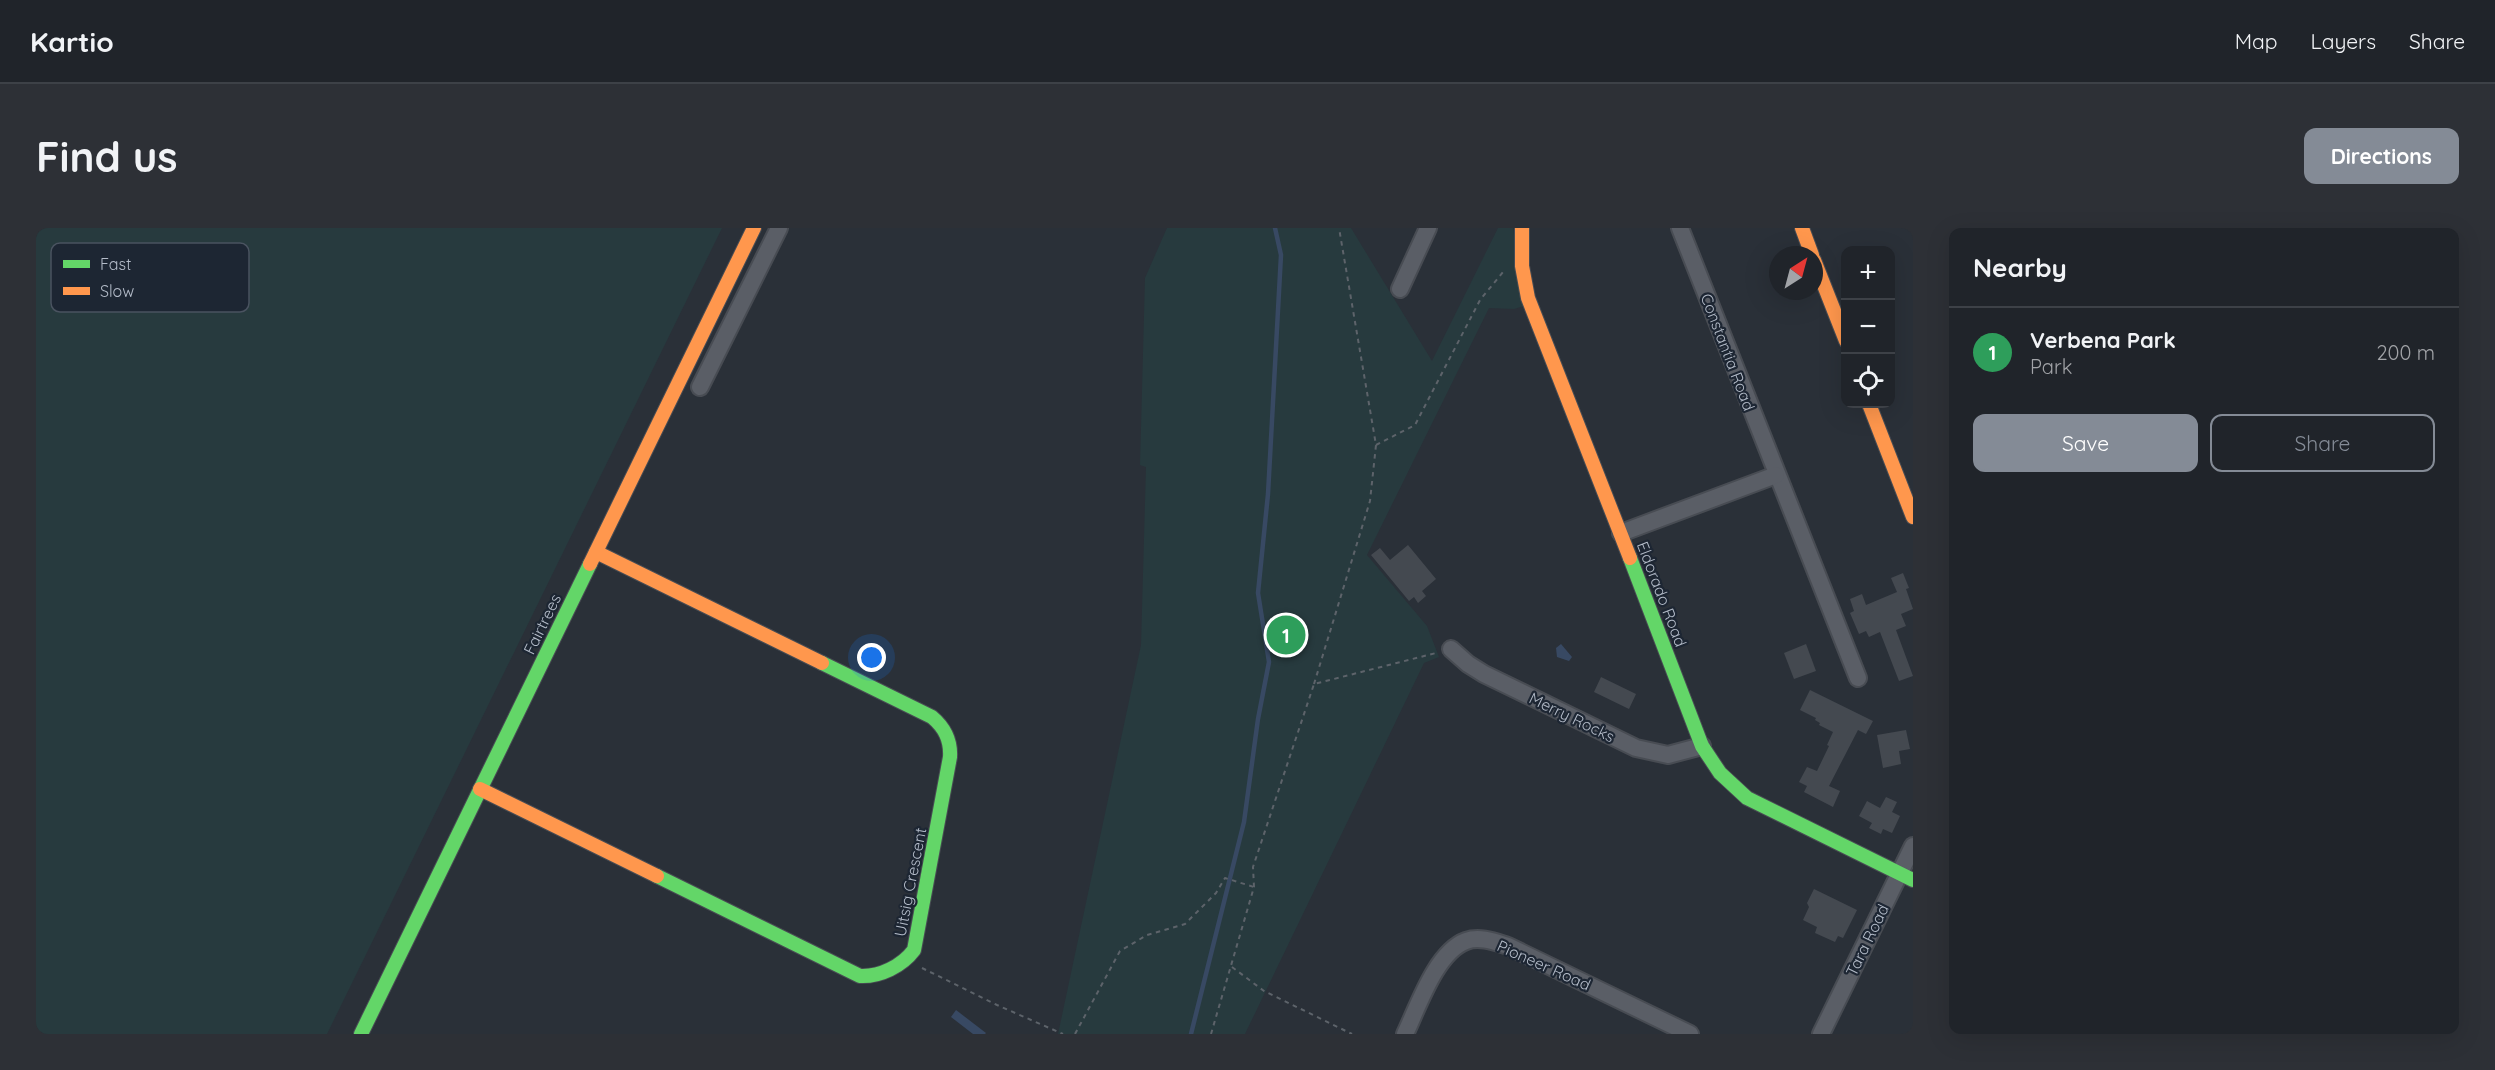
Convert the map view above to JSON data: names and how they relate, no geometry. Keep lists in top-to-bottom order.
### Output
{
  "streets": {
    "street": [
      "Constantia Road",
      "Eldorado Road",
      "Fairtrees",
      "Merry Rocks",
      "Uitsig Crescent",
      "Tara Road",
      "Pioneer Road"
    ]
  },
  "crossings": [
    ["Eldorado Road", "Merry Rocks"],
    ["Eldorado Road", "Tara Road"],
    ["Fairtrees", "Uitsig Crescent"]
  ],
  "legend": ["Fast", "Slow"],
  "north": "top right",
  "page": {
    "header": "Kartio",
    "nav": ["Map", "Layers", "Share"],
    "buttons": [
      "Directions",
      ["Save", "Share"]
    ],
    "title": "Find us",
    "heading": "Nearby",
    "map_buttons": ["+", "−"],
    "list": [
      {
        "mark": "1",
        "name": "Verbena Park",
        "note": "Park",
        "value": "200 m"
      }
    ],
    "pins": "1"
  }
}
